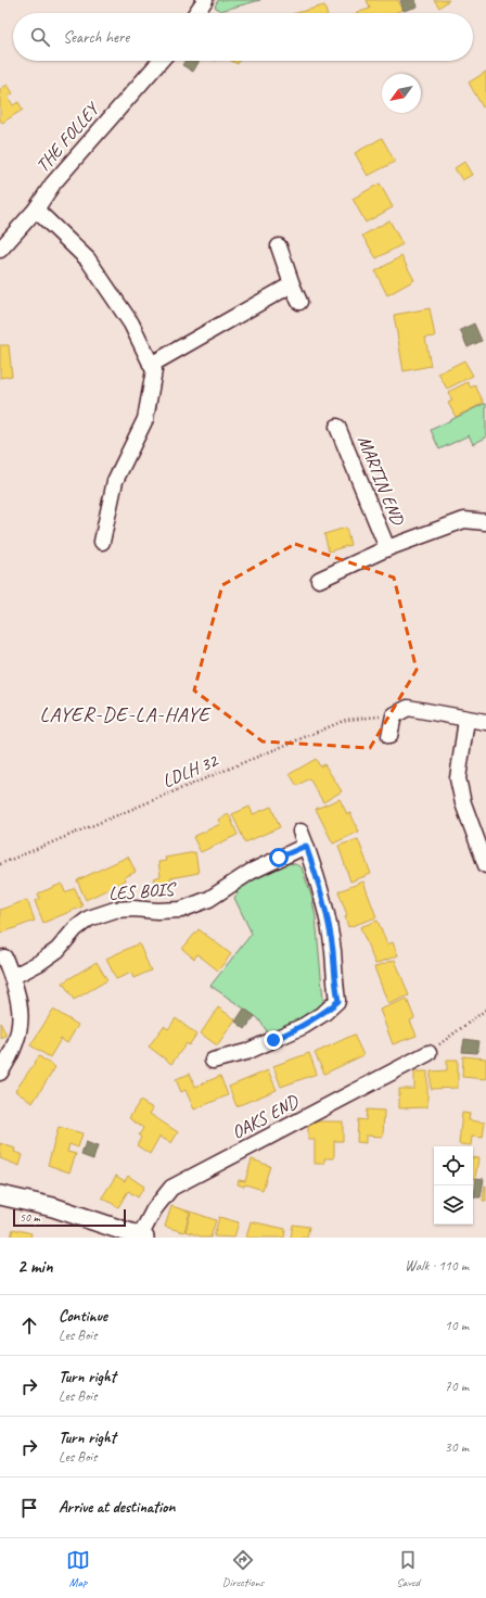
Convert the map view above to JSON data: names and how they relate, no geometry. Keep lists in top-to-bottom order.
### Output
{
  "streets": {
    "street": [
      "THE FOLLEY",
      "MARTIN END",
      "LES BOIS",
      "OAKS END"
    ],
    "path": ["LDLH 32"]
  },
  "districts": ["LAYER-DE-LA-HAYE"],
  "scale_bar": "50 m",
  "north": "bottom left",
  "page": {
    "search": "Search here",
    "scale": "50 m",
    "heading": ["2 min", "Walk · 110 m"],
    "list": [
      ["Continue", "Les Bois", "10 m"],
      ["Turn right", "Les Bois", "70 m"],
      ["Turn right", "Les Bois", "30 m"],
      "Arrive at destination"
    ],
    "nav": ["Map", "Directions", "Saved"]
  }
}
